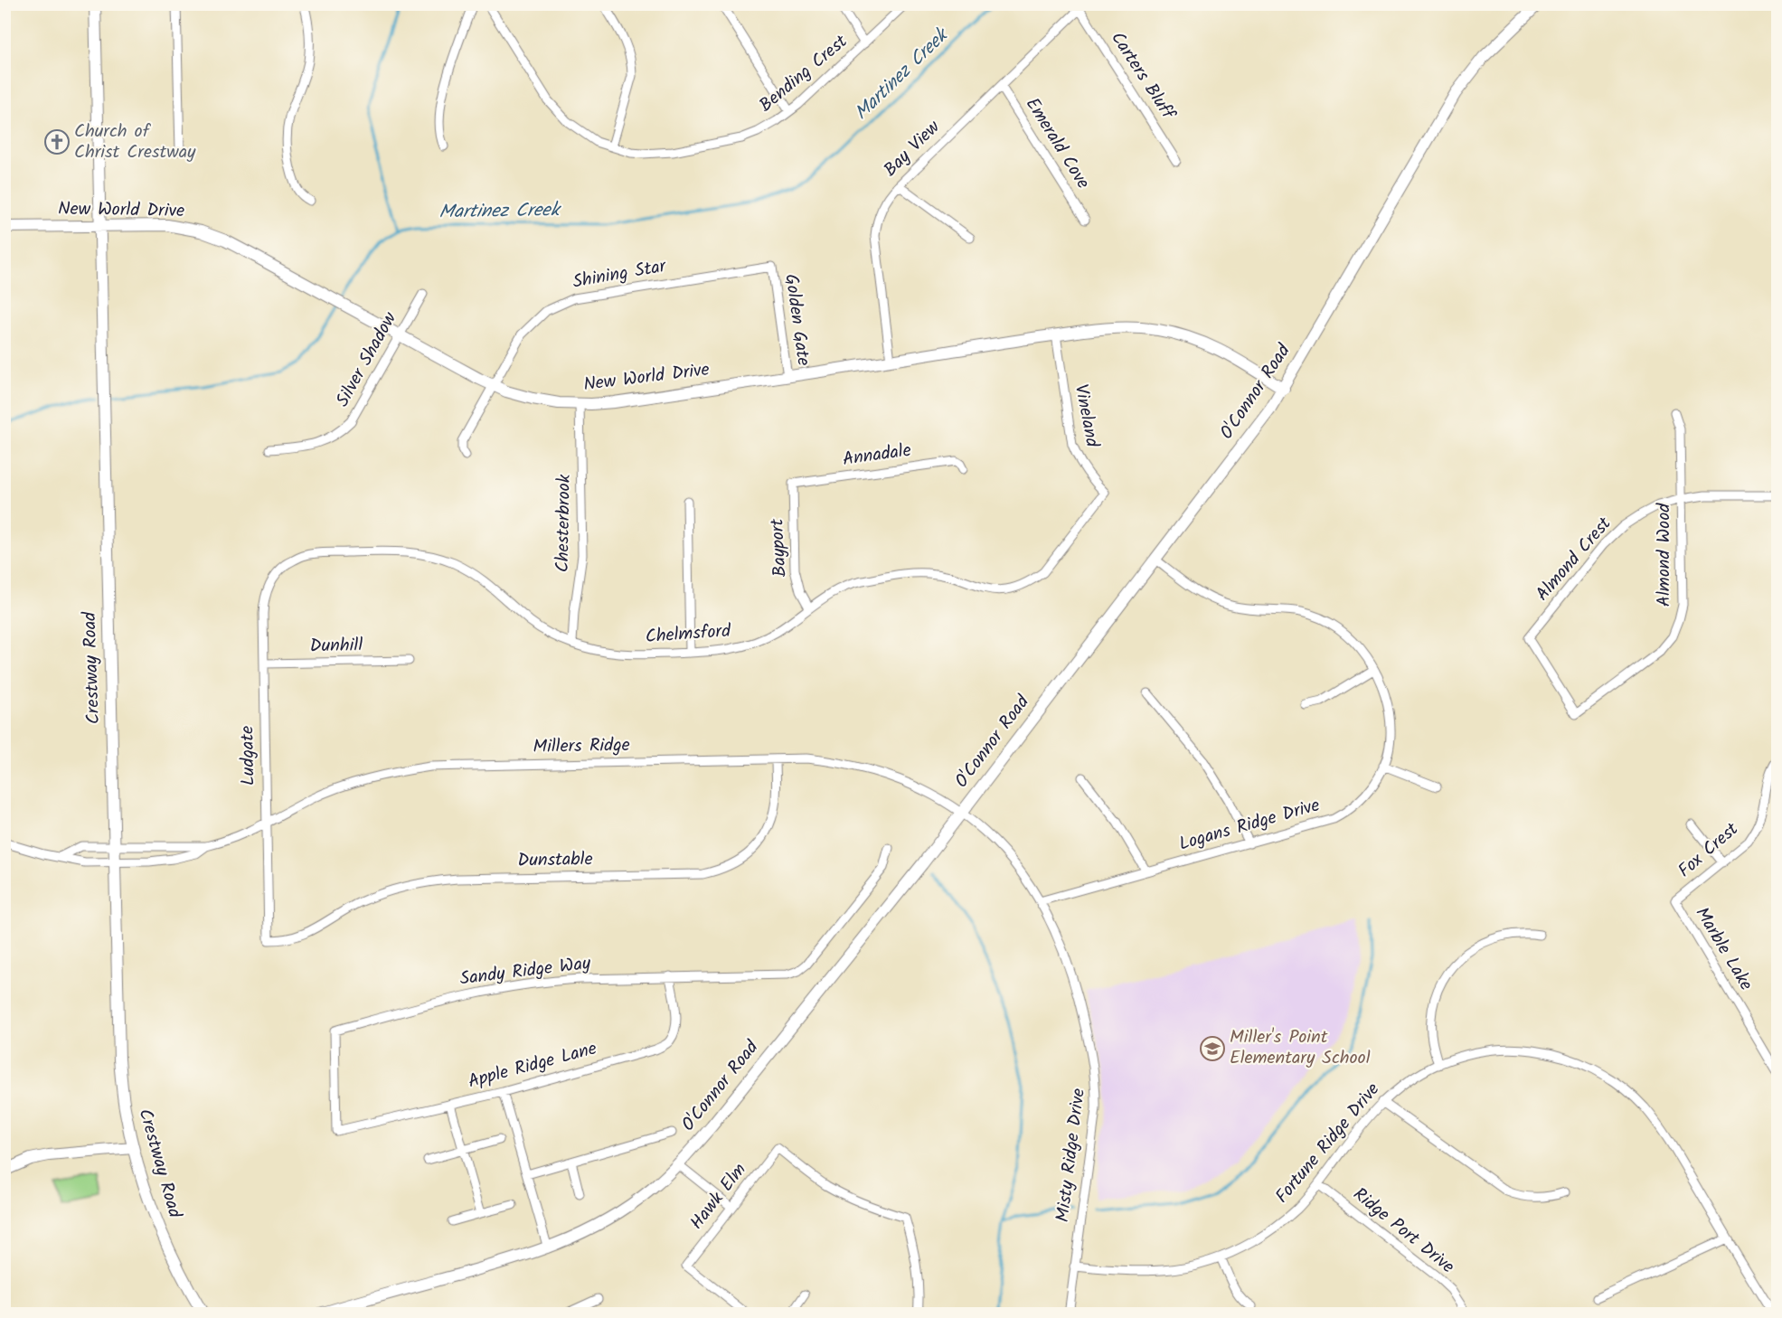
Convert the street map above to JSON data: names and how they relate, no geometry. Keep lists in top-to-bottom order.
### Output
{
  "streets": {
    "main road": ["New World Drive", "O'Connor Road", "Crestway Road"],
    "street": [
      "Bending Crest",
      "Carters Bluff",
      "Emerald Cove",
      "Bay View",
      "Shining Star",
      "Golden Gate",
      "Silver Shadow",
      "Vineland",
      "Annadale",
      "Chesterbrook",
      "Bayport",
      "Almond Wood",
      "Almond Crest",
      "Chelmsford",
      "Dunhill",
      "Millers Ridge",
      "Ludgate",
      "Logans Ridge Drive",
      "Fox Crest",
      "Dunstable",
      "Marble Lake",
      "Sandy Ridge Way",
      "Apple Ridge Lane",
      "Fortune Ridge Drive",
      "Misty Ridge Drive",
      "Hawk Elm",
      "Ridge Port Drive"
    ]
  },
  "crossings": [
    ["Carters Bluff", "Bay View"],
    ["Emerald Cove", "Bay View"],
    ["Bay View", "New World Drive"],
    ["New World Drive", "Shining Star"],
    ["New World Drive", "Golden Gate"],
    ["New World Drive", "Silver Shadow"],
    ["New World Drive", "O'Connor Road"],
    ["New World Drive", "Vineland"],
    ["New World Drive", "Chesterbrook"],
    ["New World Drive", "Crestway Road"],
    ["Shining Star", "Golden Gate"],
    ["O'Connor Road", "Millers Ridge"],
    ["O'Connor Road", "Logans Ridge Drive"],
    ["O'Connor Road", "Misty Ridge Drive"],
    ["Vineland", "Chelmsford"],
    ["Annadale", "Bayport"],
    ["Chesterbrook", "Chelmsford"],
    ["Bayport", "Chelmsford"],
    ["Almond Wood", "Almond Crest"],
    ["Chelmsford", "Ludgate"],
    ["Dunhill", "Ludgate"],
    ["Crestway Road", "Millers Ridge"],
    ["Millers Ridge", "Ludgate"],
    ["Millers Ridge", "Dunstable"],
    ["Millers Ridge", "Misty Ridge Drive"],
    ["Ludgate", "Dunstable"],
    ["Logans Ridge Drive", "Misty Ridge Drive"],
    ["Fox Crest", "Marble Lake"],
    ["Sandy Ridge Way", "Apple Ridge Lane"],
    ["Fortune Ridge Drive", "Misty Ridge Drive"],
    ["Fortune Ridge Drive", "Ridge Port Drive"]
  ],
  "water": ["Martinez Creek"],
  "places": {
    "church": ["Church of Christ Crestway"],
    "school or university": ["Miller's Point Elementary School"]
  }
}
